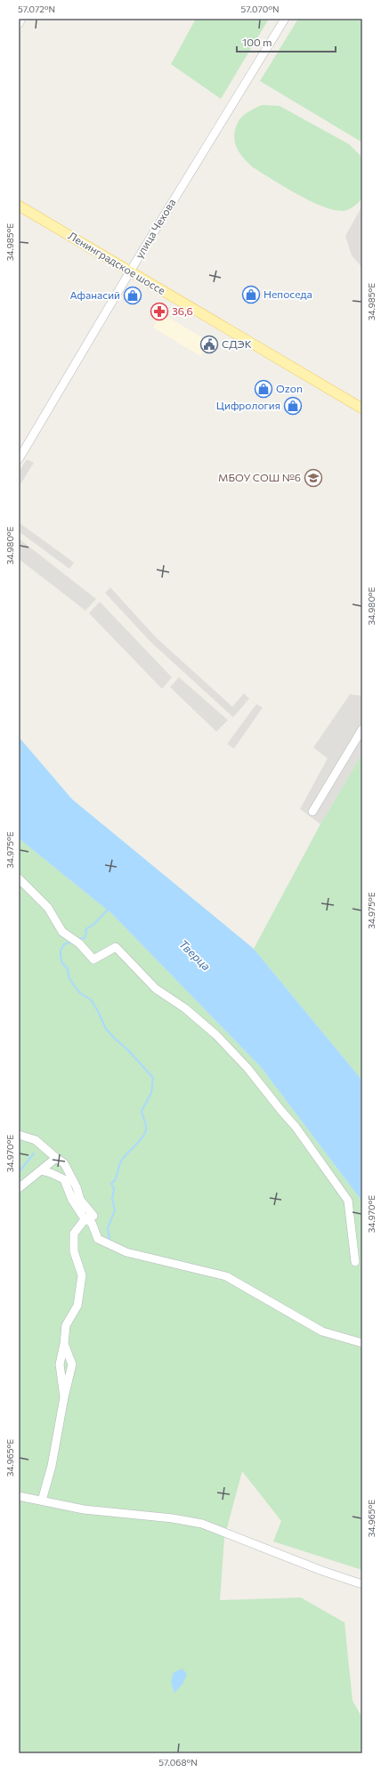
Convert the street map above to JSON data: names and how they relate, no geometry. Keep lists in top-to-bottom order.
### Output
{
  "streets": {
    "main road": ["Ленинградское шоссе"],
    "street": ["улица Чехова"]
  },
  "crossings": [
    ["улица Чехова", "Ленинградское шоссе"]
  ],
  "water": ["Тверца"],
  "places": {
    "shop": [
      "Непоседа",
      "Афанасий",
      "Ozon",
      "Цифрология"
    ],
    "pharmacy": ["36,6"],
    "public building": ["СДЭК"],
    "school or university": ["МБОУ СОШ №6"]
  },
  "scale_bar": "100 m",
  "coordinates": [
    "57.072°N",
    "57.070°N",
    "34.985°E",
    "34.980°E",
    "34.975°E",
    "34.970°E",
    "34.965°E",
    "57.068°N"
  ]
}
